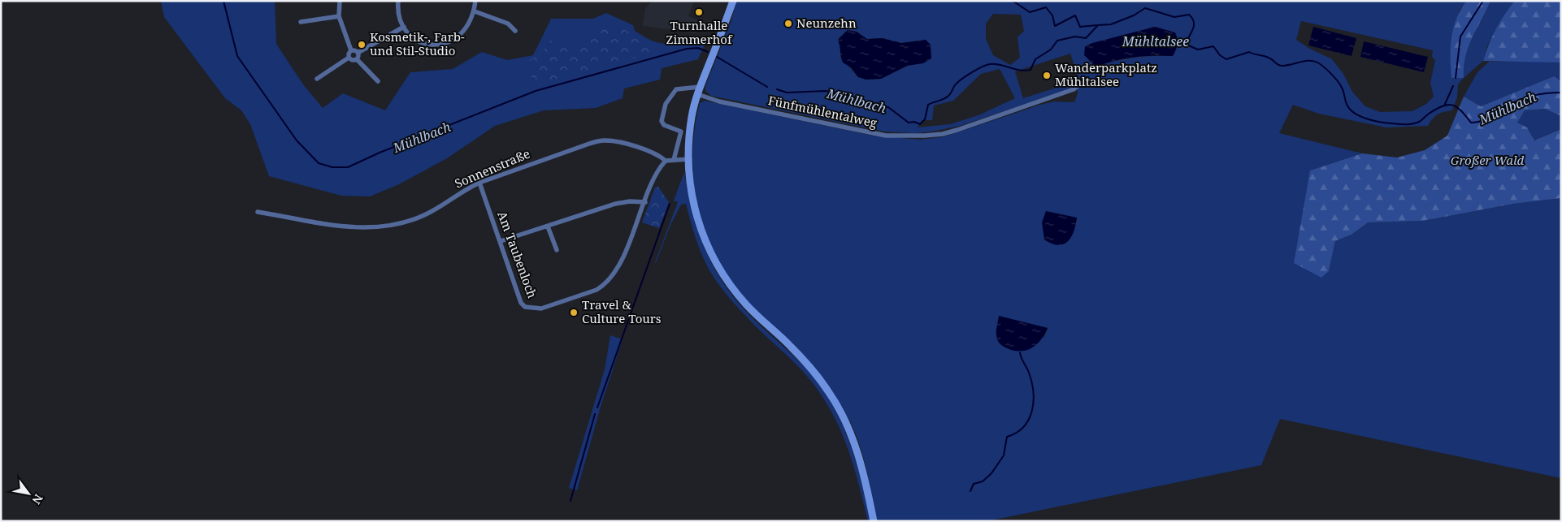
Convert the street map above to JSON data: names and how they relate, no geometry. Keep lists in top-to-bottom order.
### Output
{
  "streets": {
    "street": ["Fünfmühlentalweg", "Sonnenstraße", "Am Taubenloch"]
  },
  "crossings": [
    ["Sonnenstraße", "Am Taubenloch"]
  ],
  "water": ["Mühltalsee", "Mühlbach"],
  "parks": ["Großer Wald"],
  "places": [
    "Turnhalle Zimmerhof",
    "Neunzehn",
    "Kosmetik-, Farb- und Stil-Studio",
    "Wanderparkplatz Mühltalsee",
    "Travel & Culture Tours"
  ],
  "north": "bottom right"
}
